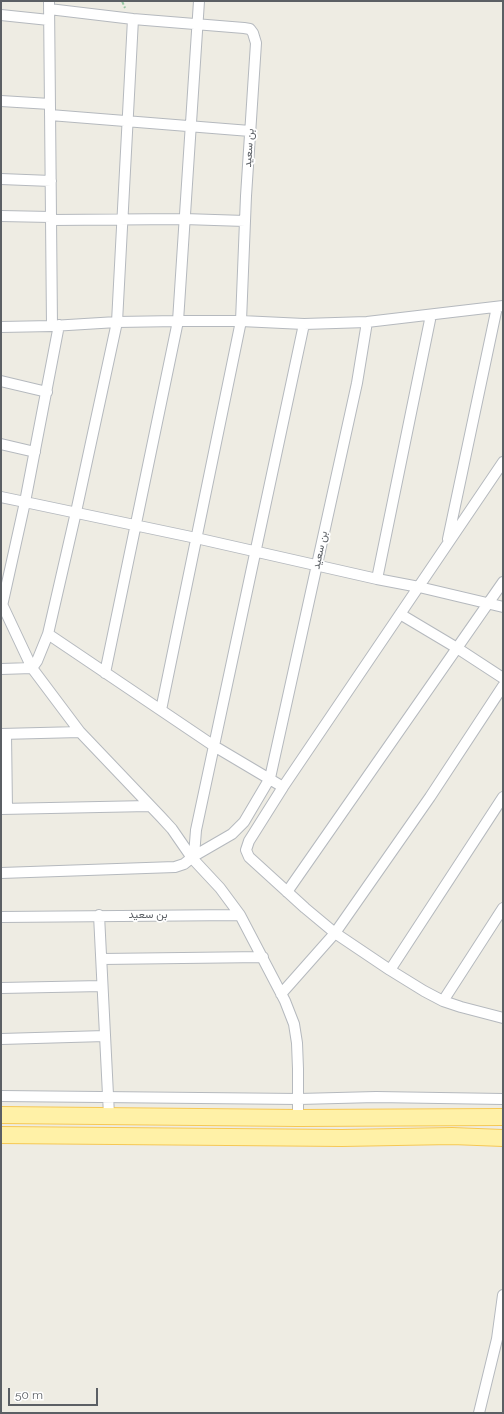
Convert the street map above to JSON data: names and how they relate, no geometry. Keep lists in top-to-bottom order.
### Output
{
  "streets": {
    "street": ["بن سعيد"]
  },
  "scale_bar": "50 m"
}
